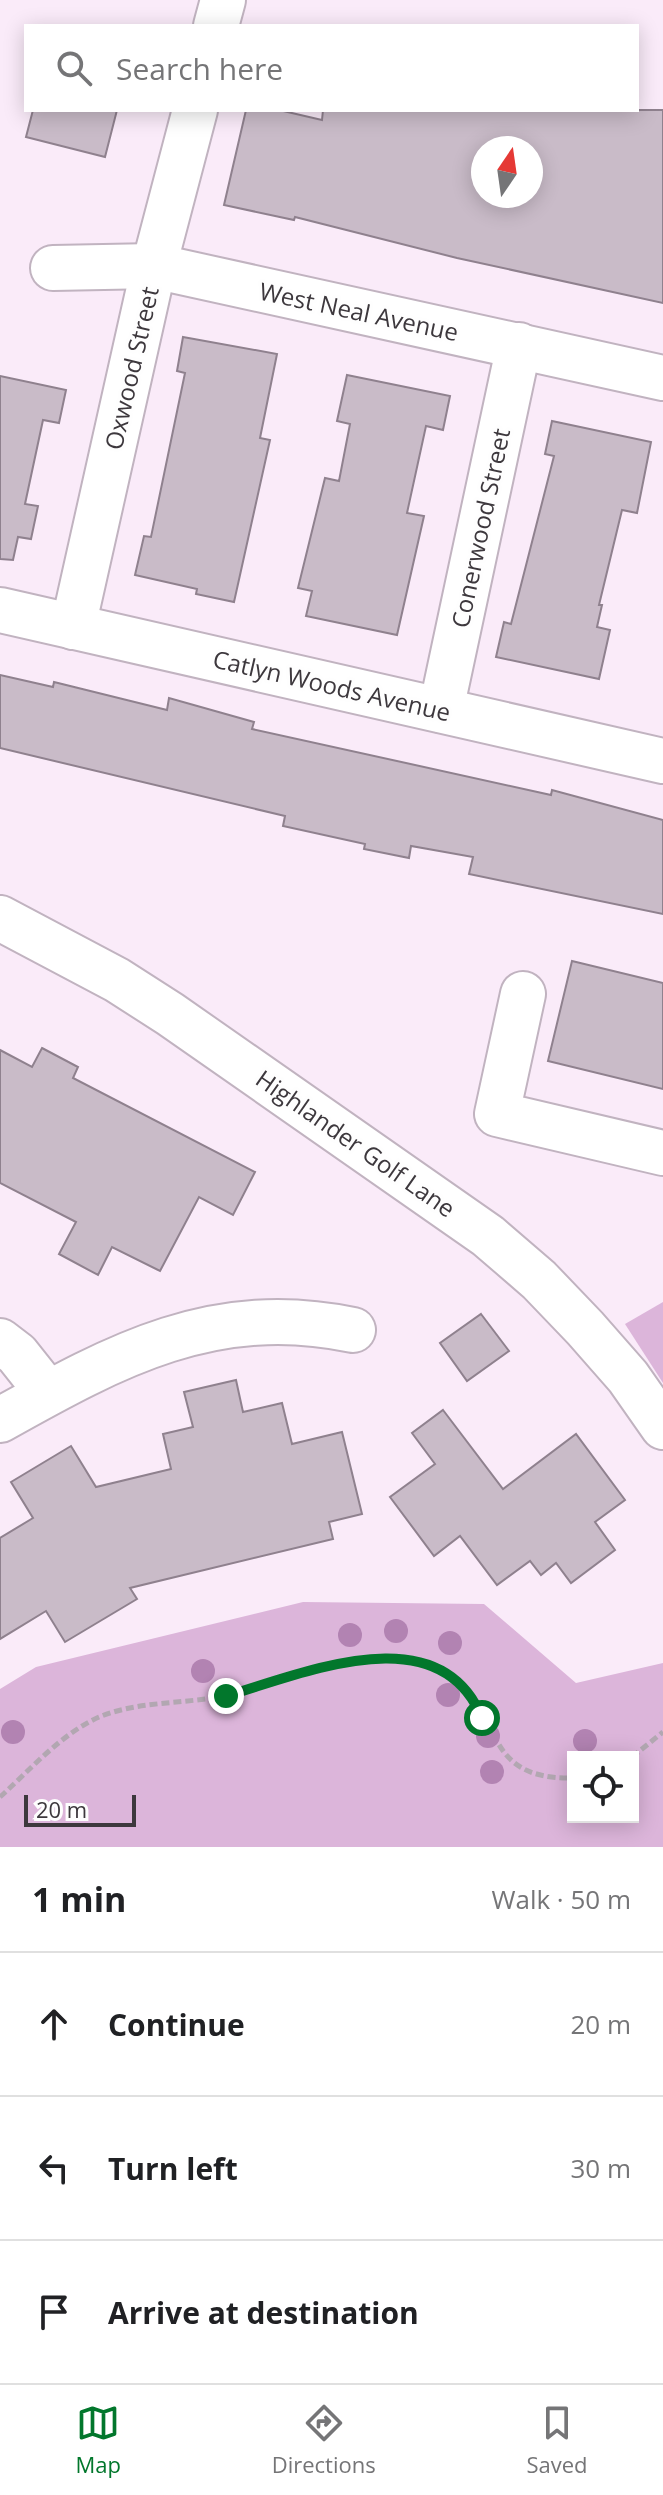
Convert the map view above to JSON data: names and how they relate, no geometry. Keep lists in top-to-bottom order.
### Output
{
  "streets": {
    "street": [
      "West Neal Avenue",
      "Oxwood Street",
      "Conerwood Street",
      "Catlyn Woods Avenue",
      "Highlander Golf Lane"
    ]
  },
  "crossings": [
    ["West Neal Avenue", "Oxwood Street"],
    ["West Neal Avenue", "Conerwood Street"],
    ["Oxwood Street", "Catlyn Woods Avenue"],
    ["Conerwood Street", "Catlyn Woods Avenue"]
  ],
  "scale_bar": "20 m",
  "north": "top",
  "page": {
    "search": "Search here",
    "scale": "20 m",
    "heading": ["1 min", "Walk · 50 m"],
    "list": [
      ["Continue", "20 m"],
      ["Turn left", "30 m"],
      "Arrive at destination"
    ],
    "nav": ["Map", "Directions", "Saved"]
  }
}
